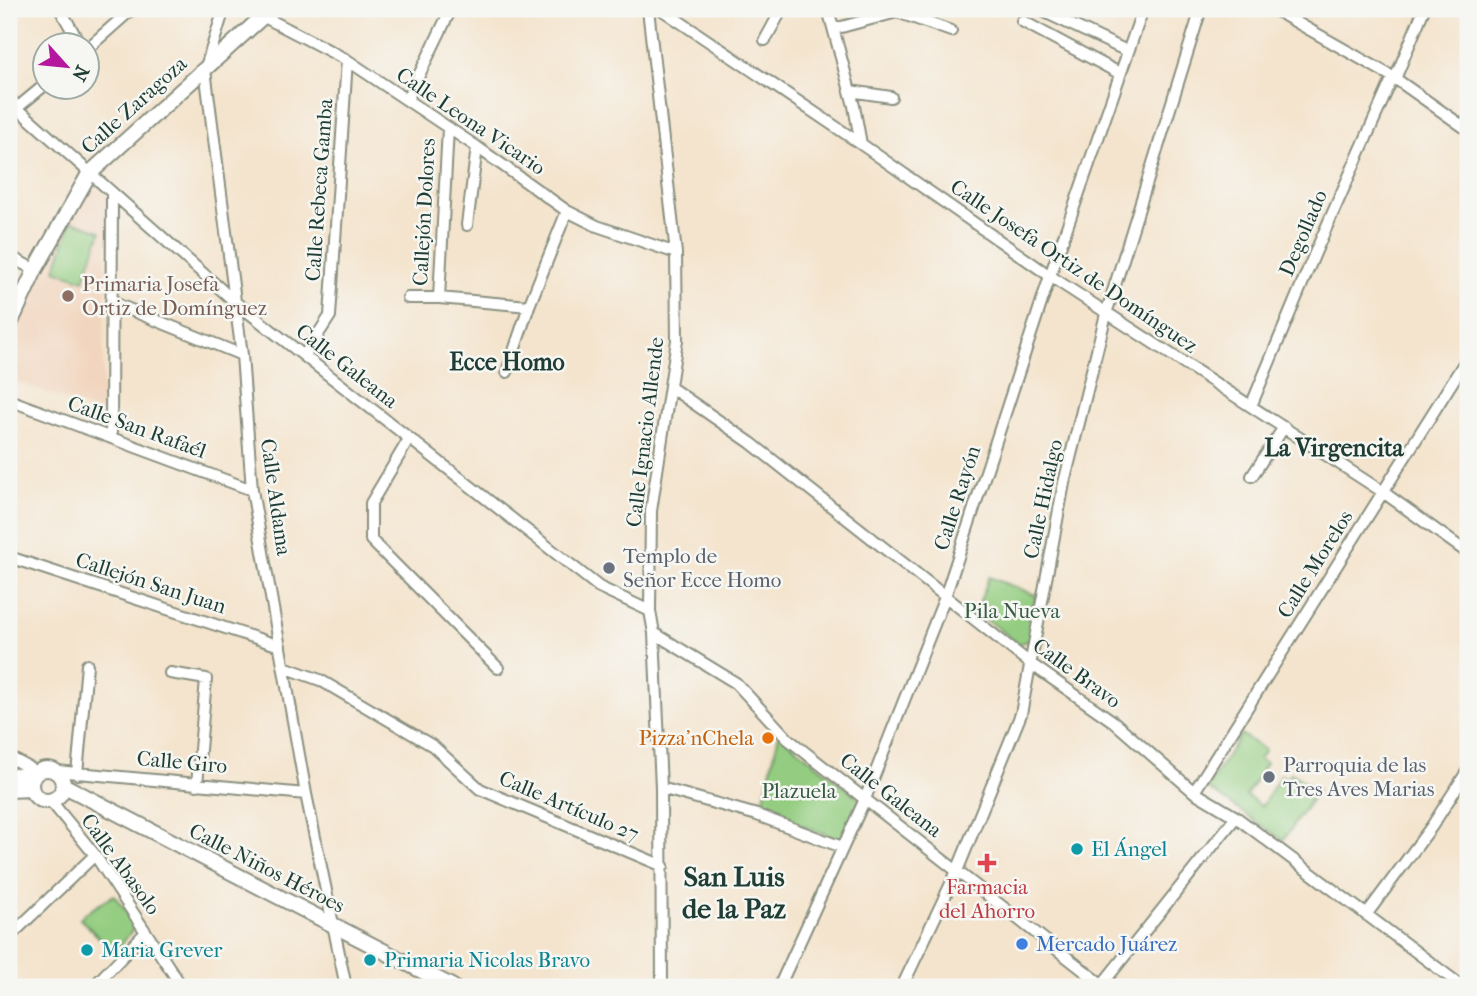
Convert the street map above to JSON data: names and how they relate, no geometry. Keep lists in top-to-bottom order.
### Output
{
  "streets": {
    "street": [
      "Calle Zaragoza",
      "Calle Leona Vicario",
      "Calle Rebeca Gamba",
      "Callejón Dolores",
      "Degollado",
      "Calle Josefa Ortiz de Domínguez",
      "Calle Galeana",
      "Calle San Rafaél",
      "Calle Ignacio Allende",
      "Calle Aldama",
      "Calle Rayón",
      "Calle Hidalgo",
      "Calle Morelos",
      "Callejón San Juan",
      "Calle Bravo",
      "Calle Giro",
      "Calle Artículo 27",
      "Calle Abasolo",
      "Calle Niños Héroes"
    ]
  },
  "crossings": [
    ["Calle Zaragoza", "Calle Leona Vicario"],
    ["Calle Zaragoza", "Calle Galeana"],
    ["Calle Zaragoza", "Calle Aldama"],
    ["Calle Leona Vicario", "Calle Rebeca Gamba"],
    ["Calle Leona Vicario", "Callejón Dolores"],
    ["Calle Leona Vicario", "Calle Ignacio Allende"],
    ["Calle Rebeca Gamba", "Calle Galeana"],
    ["Degollado", "Calle Josefa Ortiz de Domínguez"],
    ["Calle Josefa Ortiz de Domínguez", "Calle Rayón"],
    ["Calle Josefa Ortiz de Domínguez", "Calle Hidalgo"],
    ["Calle Josefa Ortiz de Domínguez", "Calle Morelos"],
    ["Calle Galeana", "Calle Ignacio Allende"],
    ["Calle Galeana", "Calle Aldama"],
    ["Calle Galeana", "Calle Rayón"],
    ["Calle Galeana", "Calle Hidalgo"],
    ["Calle San Rafaél", "Calle Aldama"],
    ["Calle Ignacio Allende", "Calle Bravo"],
    ["Calle Ignacio Allende", "Calle Artículo 27"],
    ["Calle Aldama", "Callejón San Juan"],
    ["Calle Aldama", "Calle Giro"],
    ["Calle Aldama", "Calle Artículo 27"],
    ["Calle Aldama", "Calle Niños Héroes"],
    ["Calle Rayón", "Calle Bravo"],
    ["Calle Hidalgo", "Calle Bravo"],
    ["Calle Morelos", "Calle Bravo"],
    ["Calle Giro", "Calle Abasolo"],
    ["Calle Giro", "Calle Niños Héroes"],
    ["Calle Abasolo", "Calle Niños Héroes"]
  ],
  "districts": ["Ecce Homo", "La Virgencita", "San Luis de la Paz"],
  "parks": ["Pila Nueva", "Plazuela"],
  "places": {
    "other": [
      "Primaria Josefa Ortiz de Domínguez",
      "Templo de Señor Ecce Homo",
      "Pizza'nChela",
      "Parroquia de las Tres Aves Marias",
      "El Ángel",
      "Mercado Juárez",
      "Maria Grever",
      "Primaria Nicolas Bravo"
    ],
    "health": ["Farmacia del Ahorro"]
  },
  "north": "bottom right"
}
